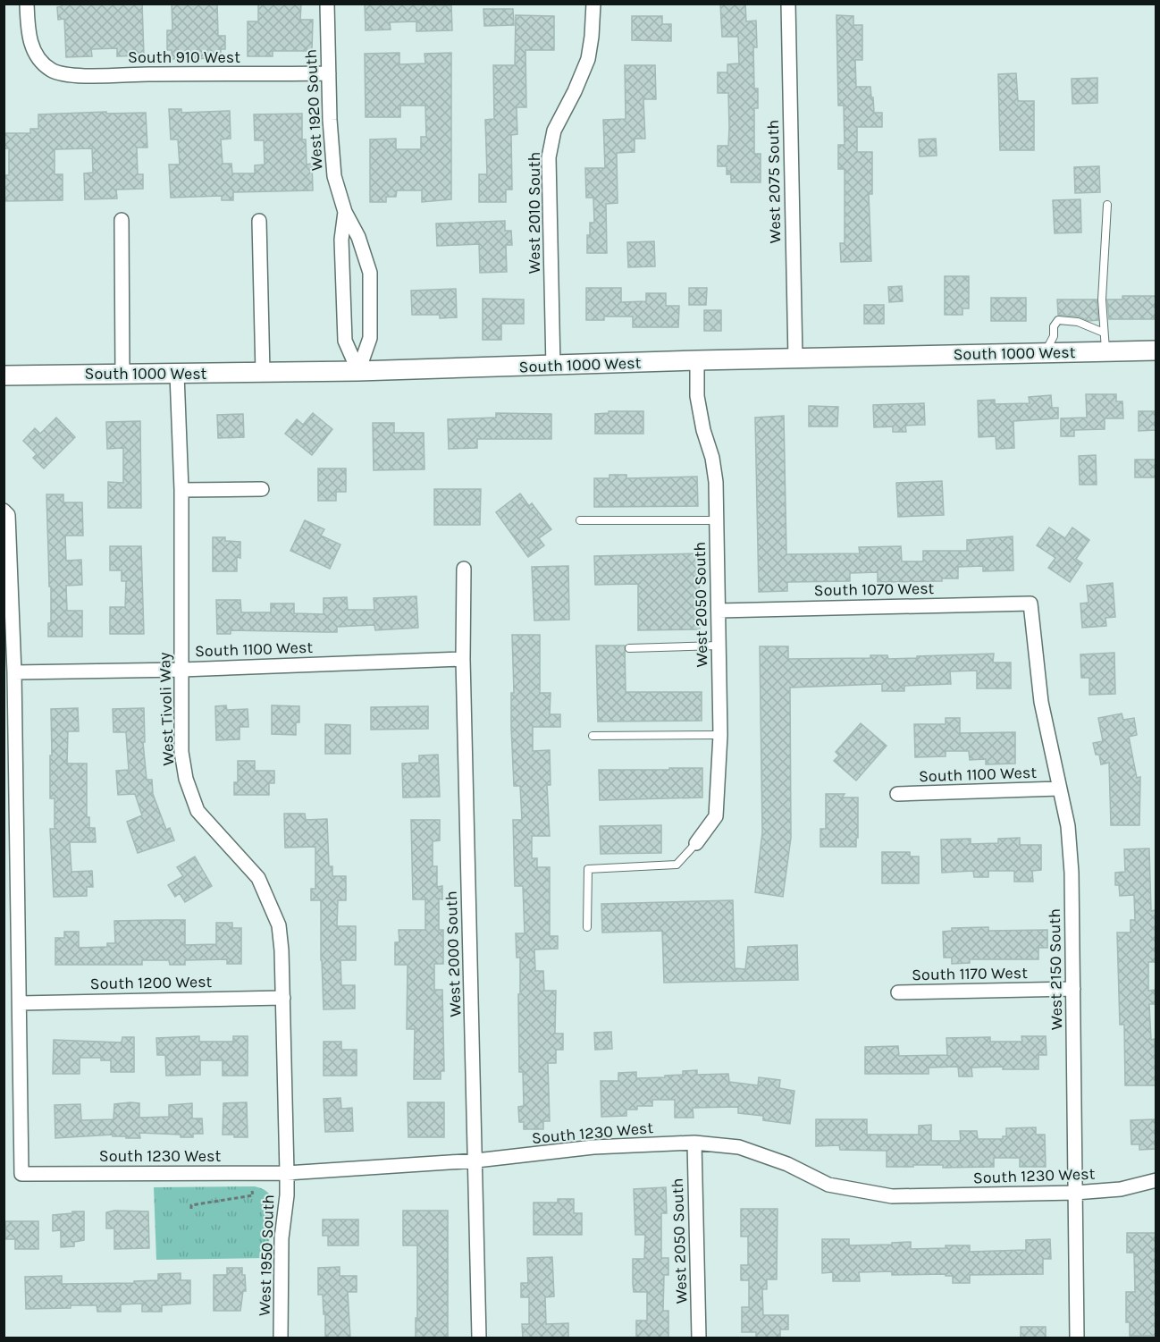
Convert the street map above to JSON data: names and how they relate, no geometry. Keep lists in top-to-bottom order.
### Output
{
  "streets": {
    "main road": ["South 1000 West"],
    "street": [
      "South 910 West",
      "West 1920 South",
      "West 2075 South",
      "West 2010 South",
      "South 1070 West",
      "West 2050 South",
      "South 1100 West",
      "West Tivoli Way",
      "West 2000 South",
      "West 2150 South",
      "South 1170 West",
      "South 1200 West",
      "South 1230 West",
      "West 1950 South"
    ]
  },
  "crossings": [
    ["South 910 West", "West 1920 South"],
    ["West 1920 South", "South 1000 West"],
    ["West 2075 South", "South 1000 West"],
    ["West 2010 South", "South 1000 West"],
    ["South 1000 West", "West 2050 South"],
    ["South 1000 West", "West Tivoli Way"],
    ["South 1070 West", "West 2050 South"],
    ["South 1070 West", "West 2150 South"],
    ["West 2050 South", "South 1230 West"],
    ["South 1100 West", "West Tivoli Way"],
    ["South 1100 West", "West 2000 South"],
    ["South 1100 West", "West 2150 South"],
    ["West Tivoli Way", "South 1200 West"],
    ["West Tivoli Way", "South 1230 West"],
    ["West Tivoli Way", "West 1950 South"],
    ["West 2000 South", "South 1230 West"],
    ["West 2150 South", "South 1170 West"],
    ["West 2150 South", "South 1230 West"],
    ["South 1200 West", "South 1230 West"],
    ["South 1230 West", "West 1950 South"]
  ]
}
